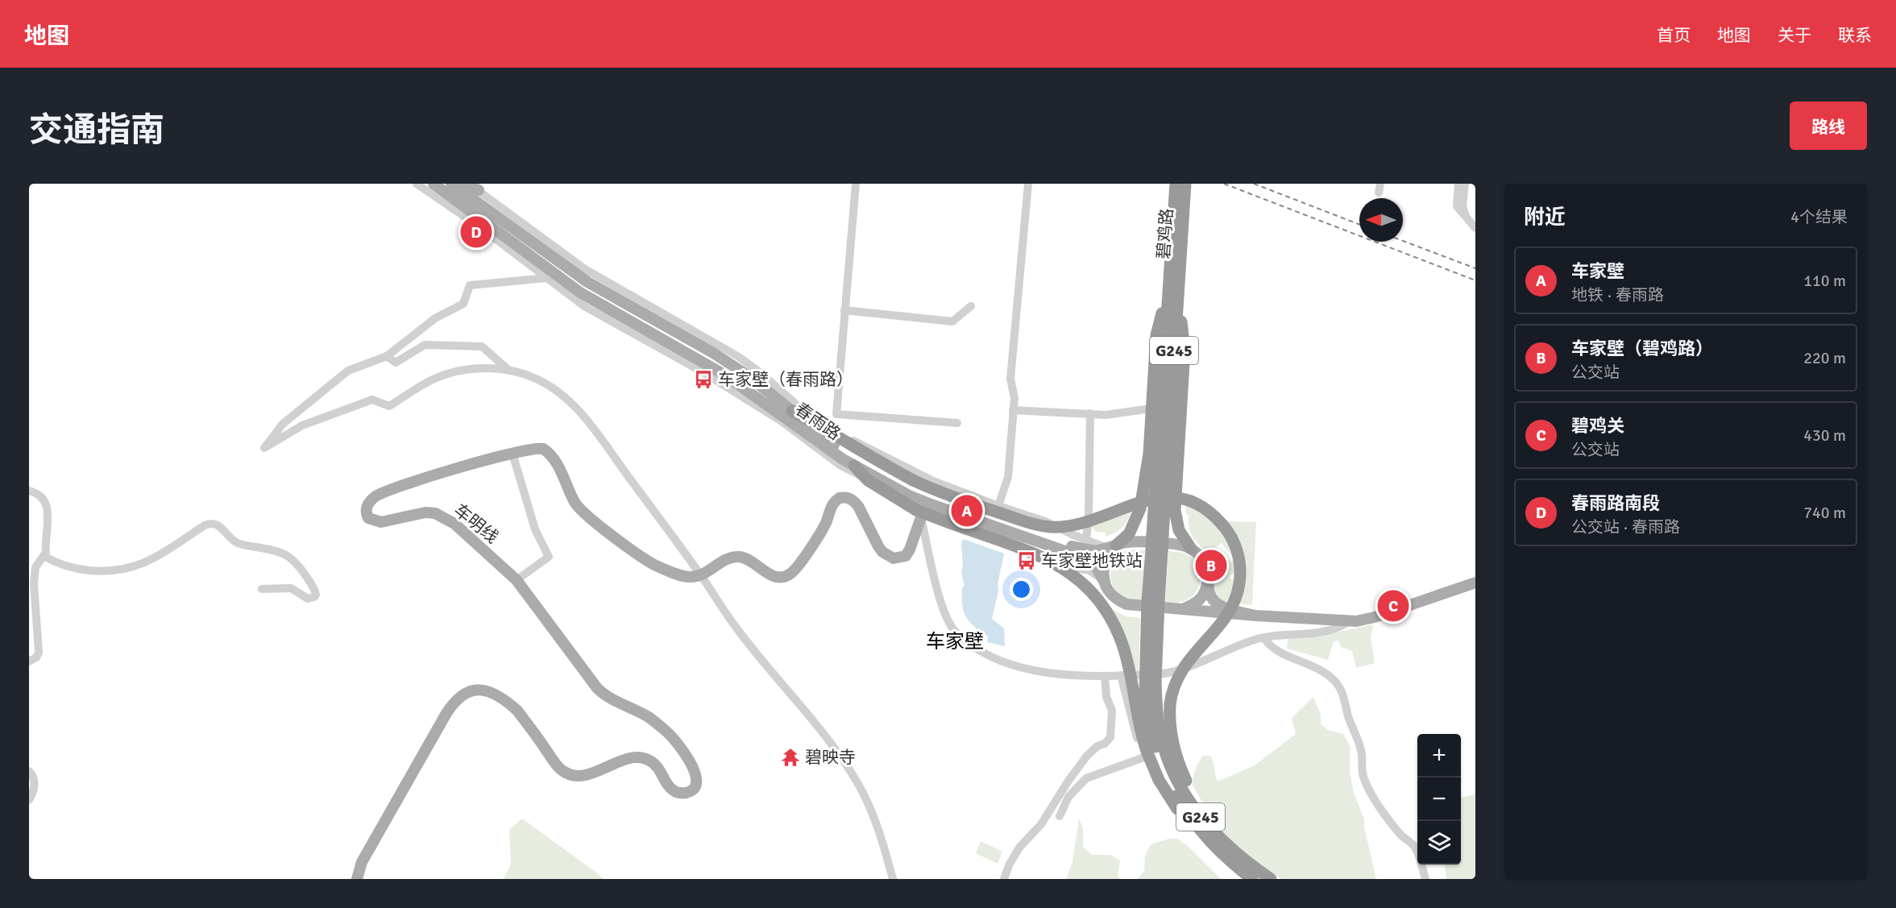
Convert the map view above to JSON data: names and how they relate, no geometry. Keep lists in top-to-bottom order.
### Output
{
  "streets": {
    "highway": ["碧鸡路", "G245"],
    "main road": ["春雨路", "车明线"]
  },
  "crossings": [
    ["碧鸡路", "G245"]
  ],
  "districts": ["车家壁"],
  "places": {
    "bus stop": ["车家壁（春雨路）", "车家壁地铁站"],
    "temple": ["碧映寺"]
  },
  "north": "left",
  "page": {
    "header": "地图",
    "nav": [
      "首页",
      "地图",
      "关于",
      "联系"
    ],
    "title": "交通指南",
    "buttons": "路线",
    "heading": ["附近", "4个结果"],
    "pins": [
      "D",
      "A",
      "B",
      "C"
    ],
    "list": [
      {
        "mark": "A",
        "name": "车家壁",
        "note": "地铁 · 春雨路",
        "value": "110 m"
      },
      {
        "mark": "B",
        "name": "车家壁（碧鸡路）",
        "note": "公交站",
        "value": "220 m"
      },
      {
        "mark": "C",
        "name": "碧鸡关",
        "note": "公交站",
        "value": "430 m"
      },
      {
        "mark": "D",
        "name": "春雨路南段",
        "note": "公交站 · 春雨路",
        "value": "740 m"
      }
    ],
    "map_buttons": ["+", "−"]
  }
}
